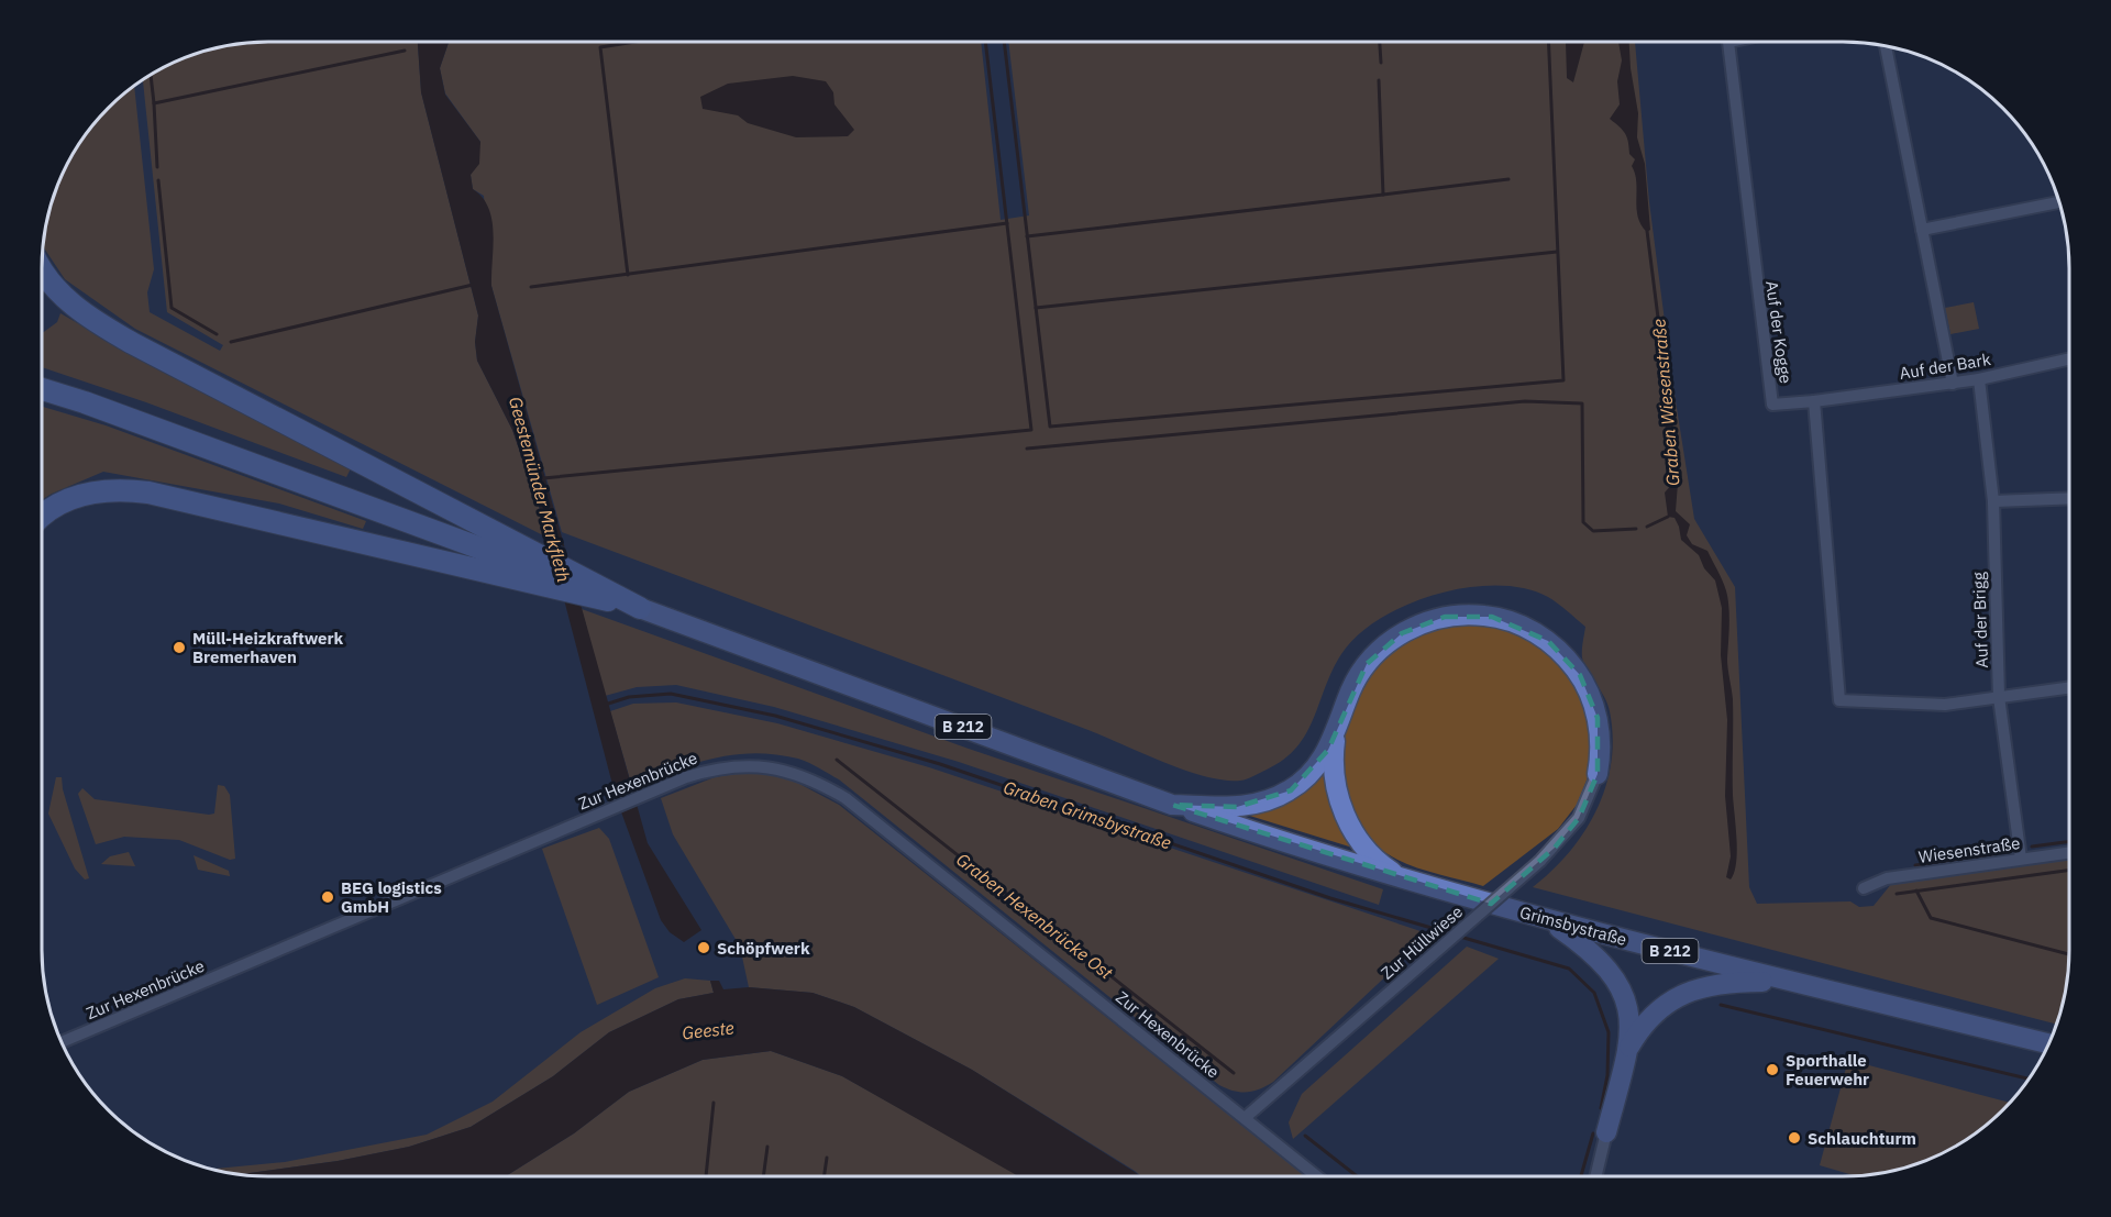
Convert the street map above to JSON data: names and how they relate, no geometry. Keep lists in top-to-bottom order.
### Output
{
  "streets": {
    "highway": ["B 212", "Grimsbystraße"],
    "street": [
      "Auf der Kogge",
      "Auf der Bark",
      "Auf der Brigg",
      "Zur Hexenbrücke",
      "Wiesenstraße",
      "Zur Hüllwiese"
    ]
  },
  "crossings": [
    ["Auf der Kogge", "Auf der Bark"],
    ["Auf der Bark", "Auf der Brigg"],
    ["Auf der Brigg", "Wiesenstraße"],
    ["B 212", "Grimsbystraße"],
    ["Zur Hexenbrücke", "Zur Hüllwiese"]
  ],
  "water": [
    "Graben Wiesenstraße",
    "Geestemünder Markfleth",
    "Graben Grimsbystraße",
    "Graben Hexenbrücke Ost",
    "Geeste"
  ],
  "places": [
    "Müll-Heizkraftwerk Bremerhaven",
    "BEG logistics GmbH",
    "Schöpfwerk",
    "Sporthalle Feuerwehr",
    "Schlauchturm"
  ]
}
